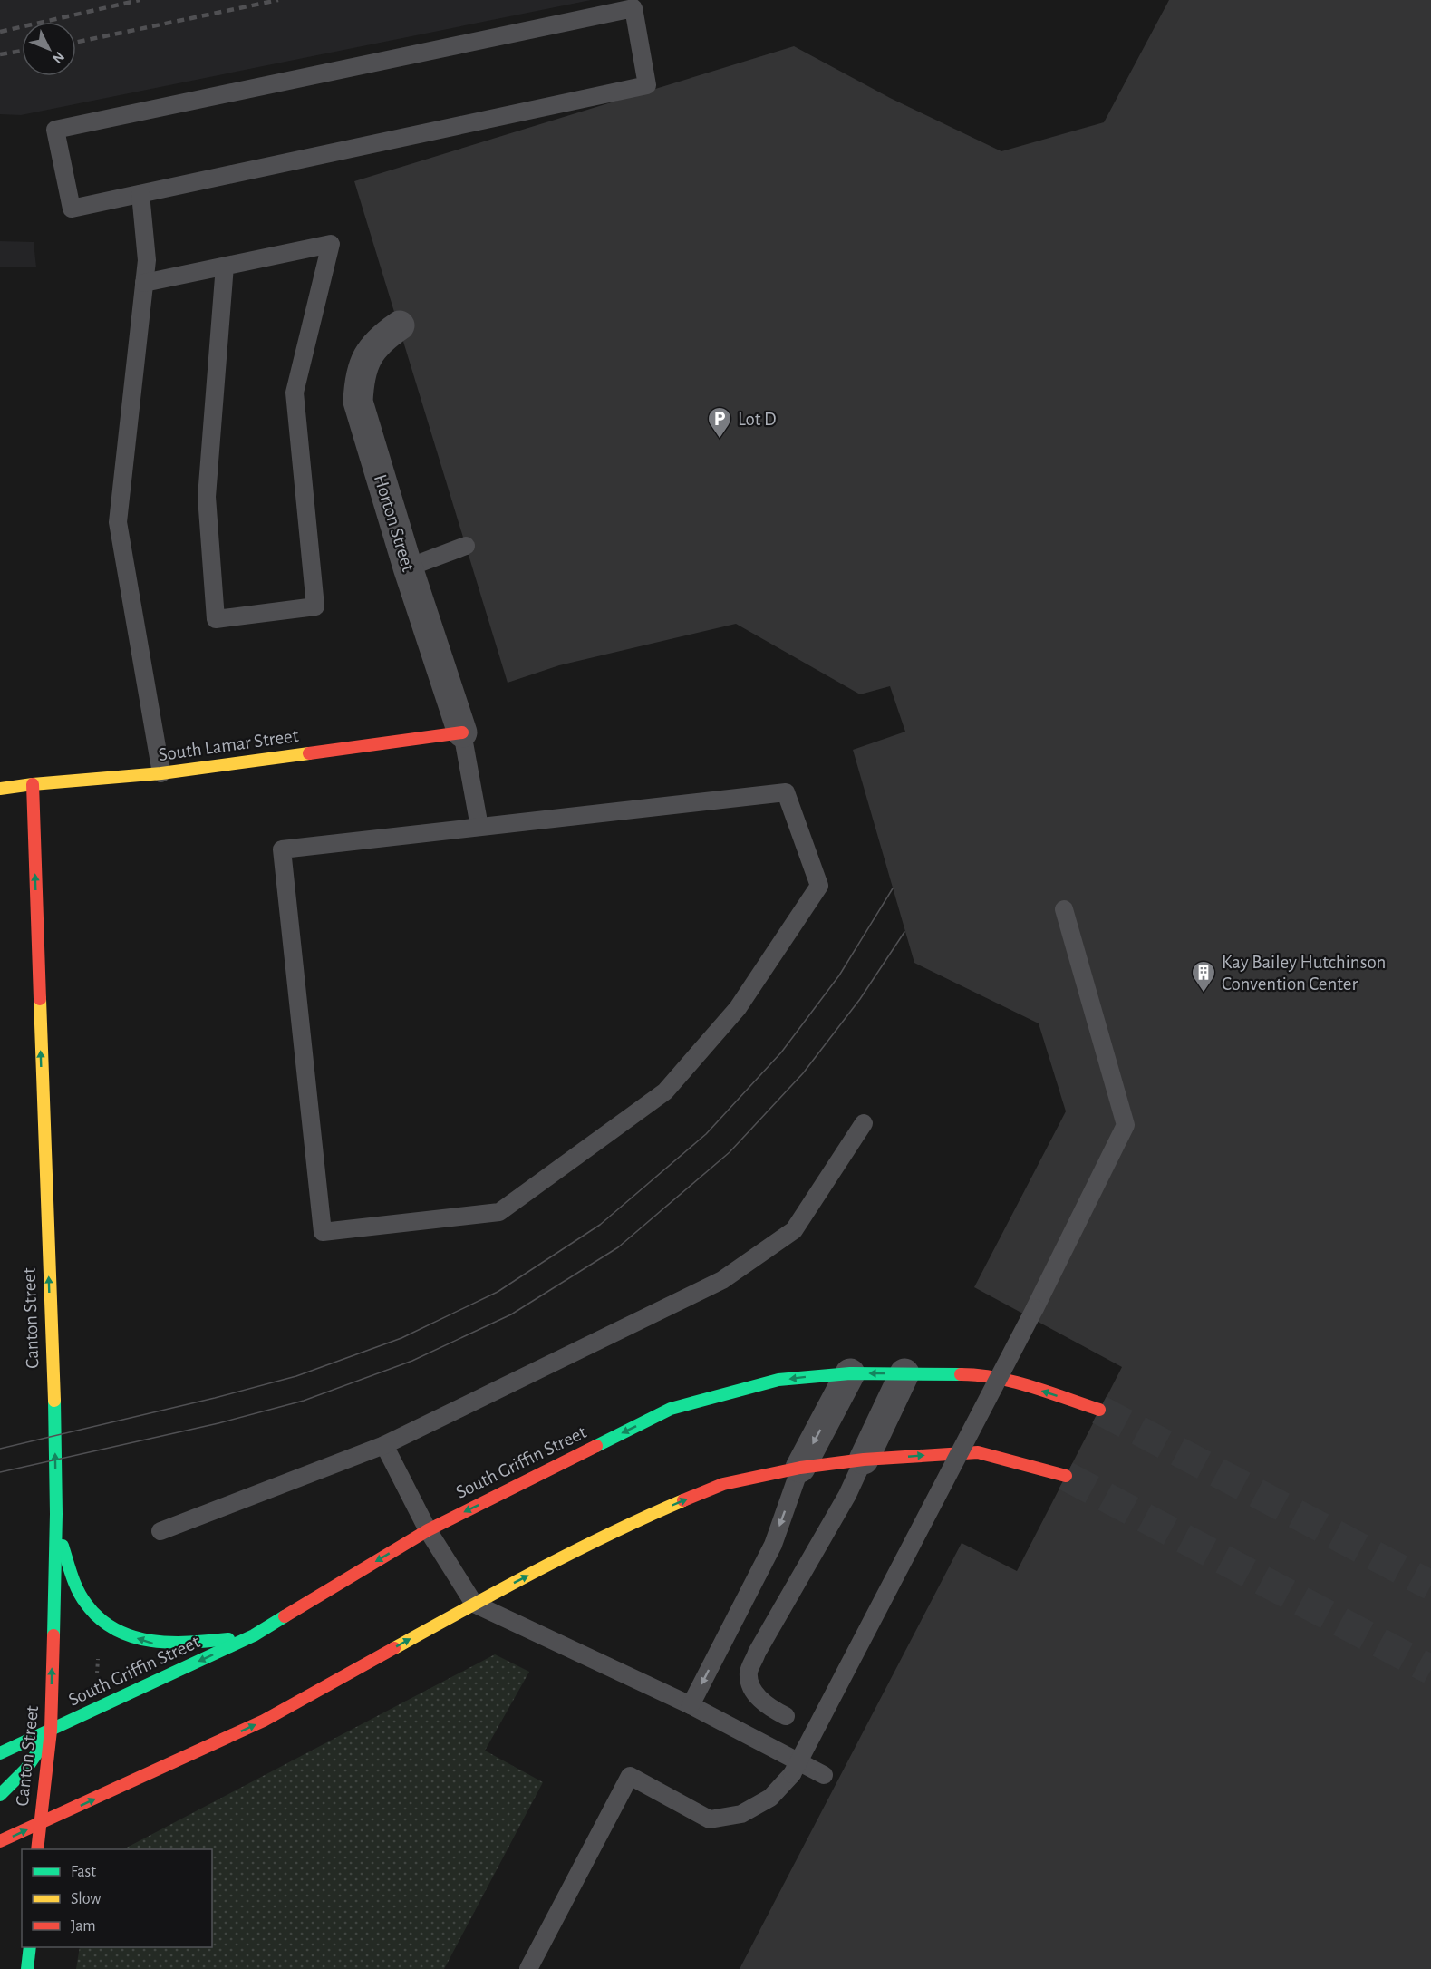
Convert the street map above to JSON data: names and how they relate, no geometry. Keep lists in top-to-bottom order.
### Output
{
  "streets": {
    "main road": ["South Lamar Street", "Canton Street", "South Griffin Street"],
    "street": ["Horton Street"]
  },
  "crossings": [
    ["Horton Street", "South Lamar Street"],
    ["South Lamar Street", "Canton Street"],
    ["Canton Street", "South Griffin Street"]
  ],
  "one_way": ["Canton Street"],
  "places": {
    "parking": ["Lot D"],
    "building": ["Kay Bailey Hutchinson Convention Center"]
  },
  "legend": ["Fast", "Slow", "Jam"],
  "north": "bottom right"
}
